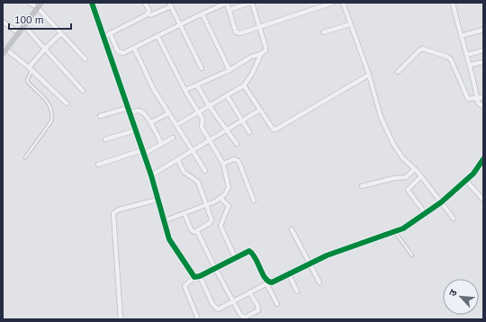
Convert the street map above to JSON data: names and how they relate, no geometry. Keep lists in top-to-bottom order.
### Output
{
  "scale_bar": "100 m",
  "north": "top left"
}
